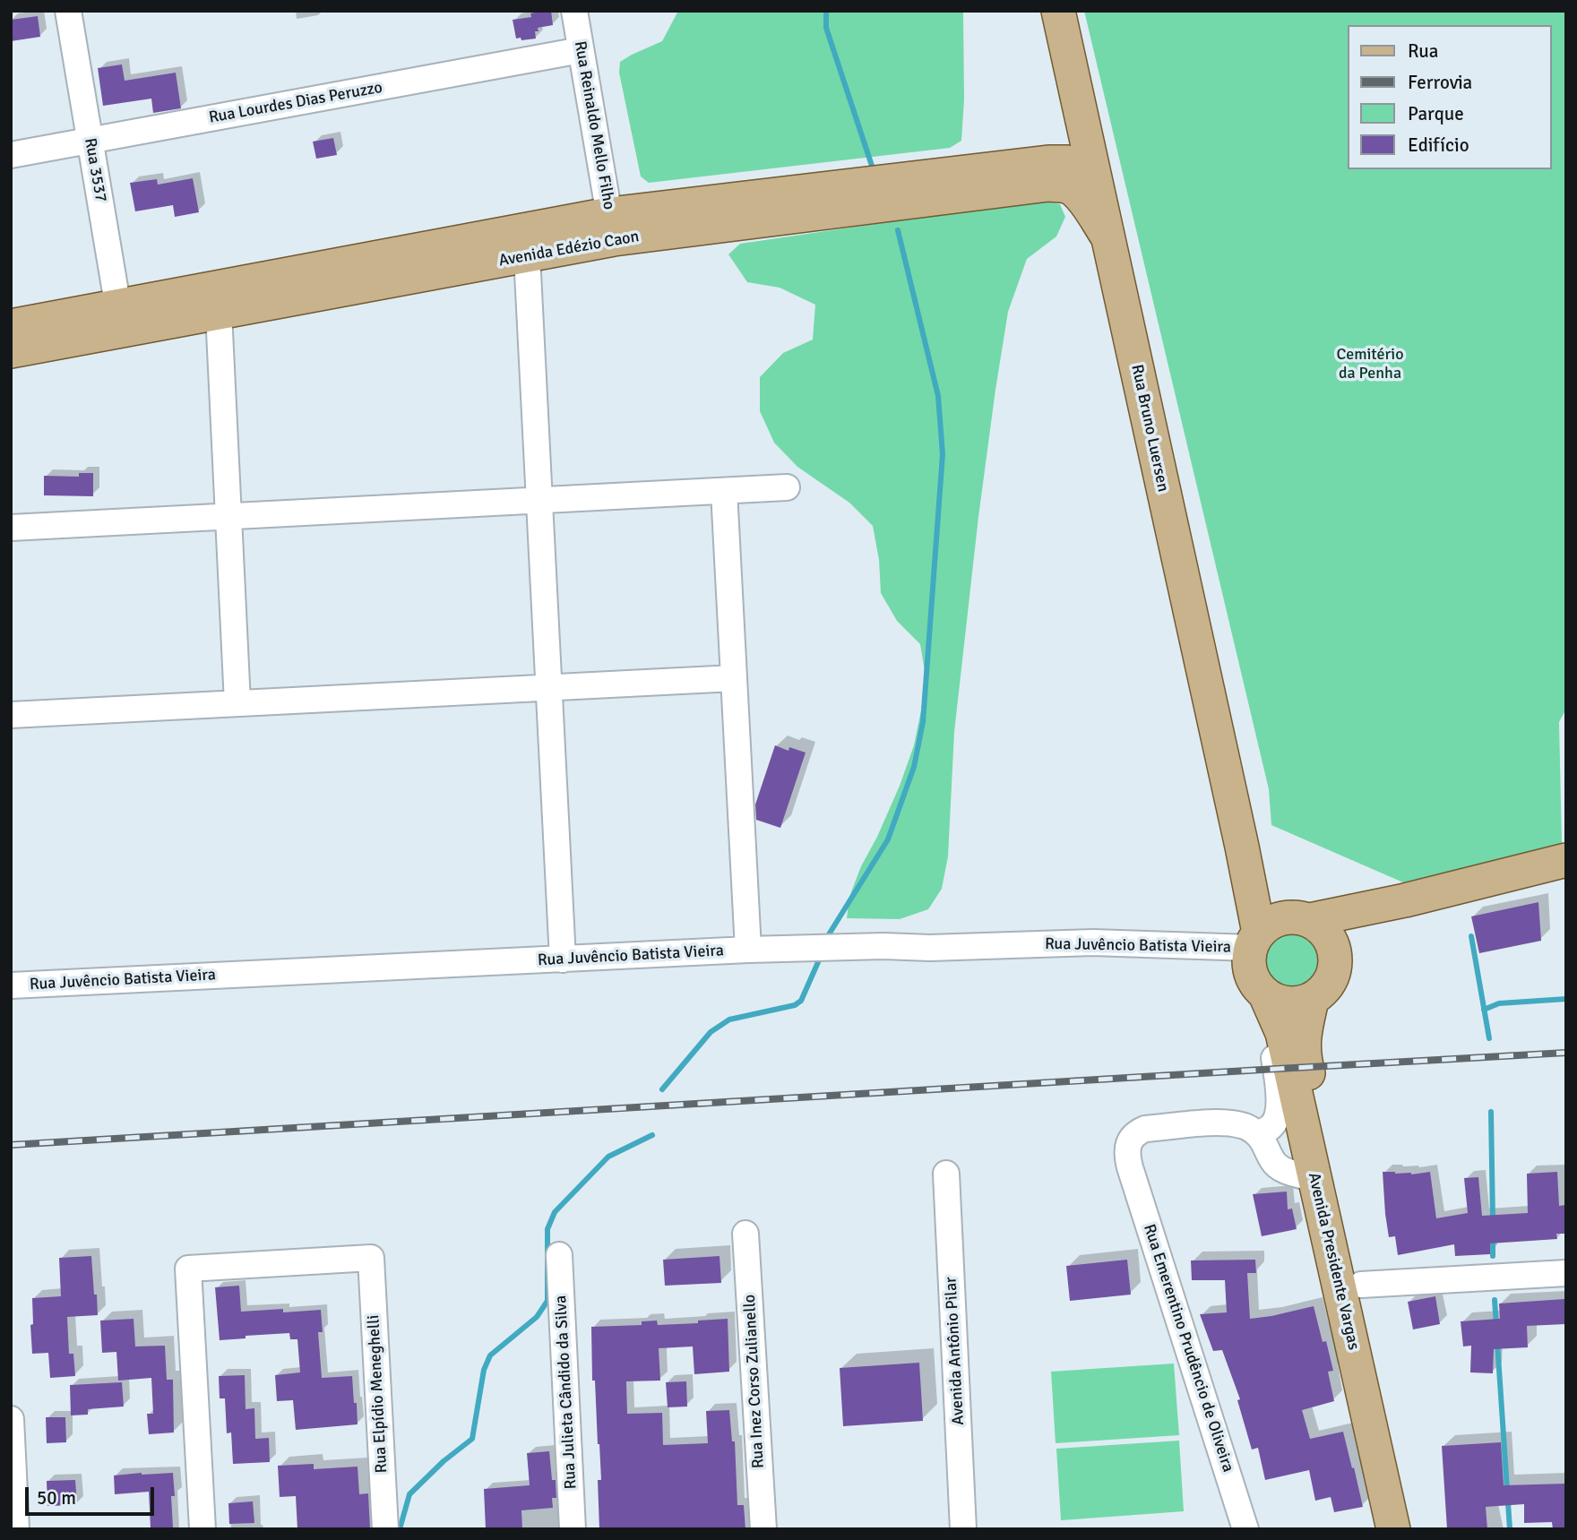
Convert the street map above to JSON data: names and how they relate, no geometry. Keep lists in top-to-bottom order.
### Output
{
  "streets": {
    "main road": ["Avenida Edézio Caon", "Rua Bruno Luersen", "Avenida Presidente Vargas"],
    "street": [
      "Rua Lourdes Dias Peruzzo",
      "Rua Reinaldo Mello Filho",
      "Rua 3537",
      "Rua Juvêncio Batista Vieira",
      "Rua Emerentino Prudêncio de Oliveira",
      "Avenida Antônio Pilar",
      "Rua Inez Corso Zulianello",
      "Rua Julieta Cândido da Silva",
      "Rua Elpídio Meneghelli"
    ]
  },
  "crossings": [
    ["Rua Lourdes Dias Peruzzo", "Rua Reinaldo Mello Filho"],
    ["Rua Lourdes Dias Peruzzo", "Rua 3537"],
    ["Rua Reinaldo Mello Filho", "Avenida Edézio Caon"],
    ["Rua 3537", "Avenida Edézio Caon"],
    ["Avenida Edézio Caon", "Rua Bruno Luersen"],
    ["Rua Bruno Luersen", "Rua Juvêncio Batista Vieira"],
    ["Rua Bruno Luersen", "Avenida Presidente Vargas"],
    ["Rua Juvêncio Batista Vieira", "Avenida Presidente Vargas"]
  ],
  "parks": ["Cemitério da Penha"],
  "legend": [
    "Rua",
    "Ferrovia",
    "Parque",
    "Edifício"
  ],
  "scale_bar": "50 m"
}
